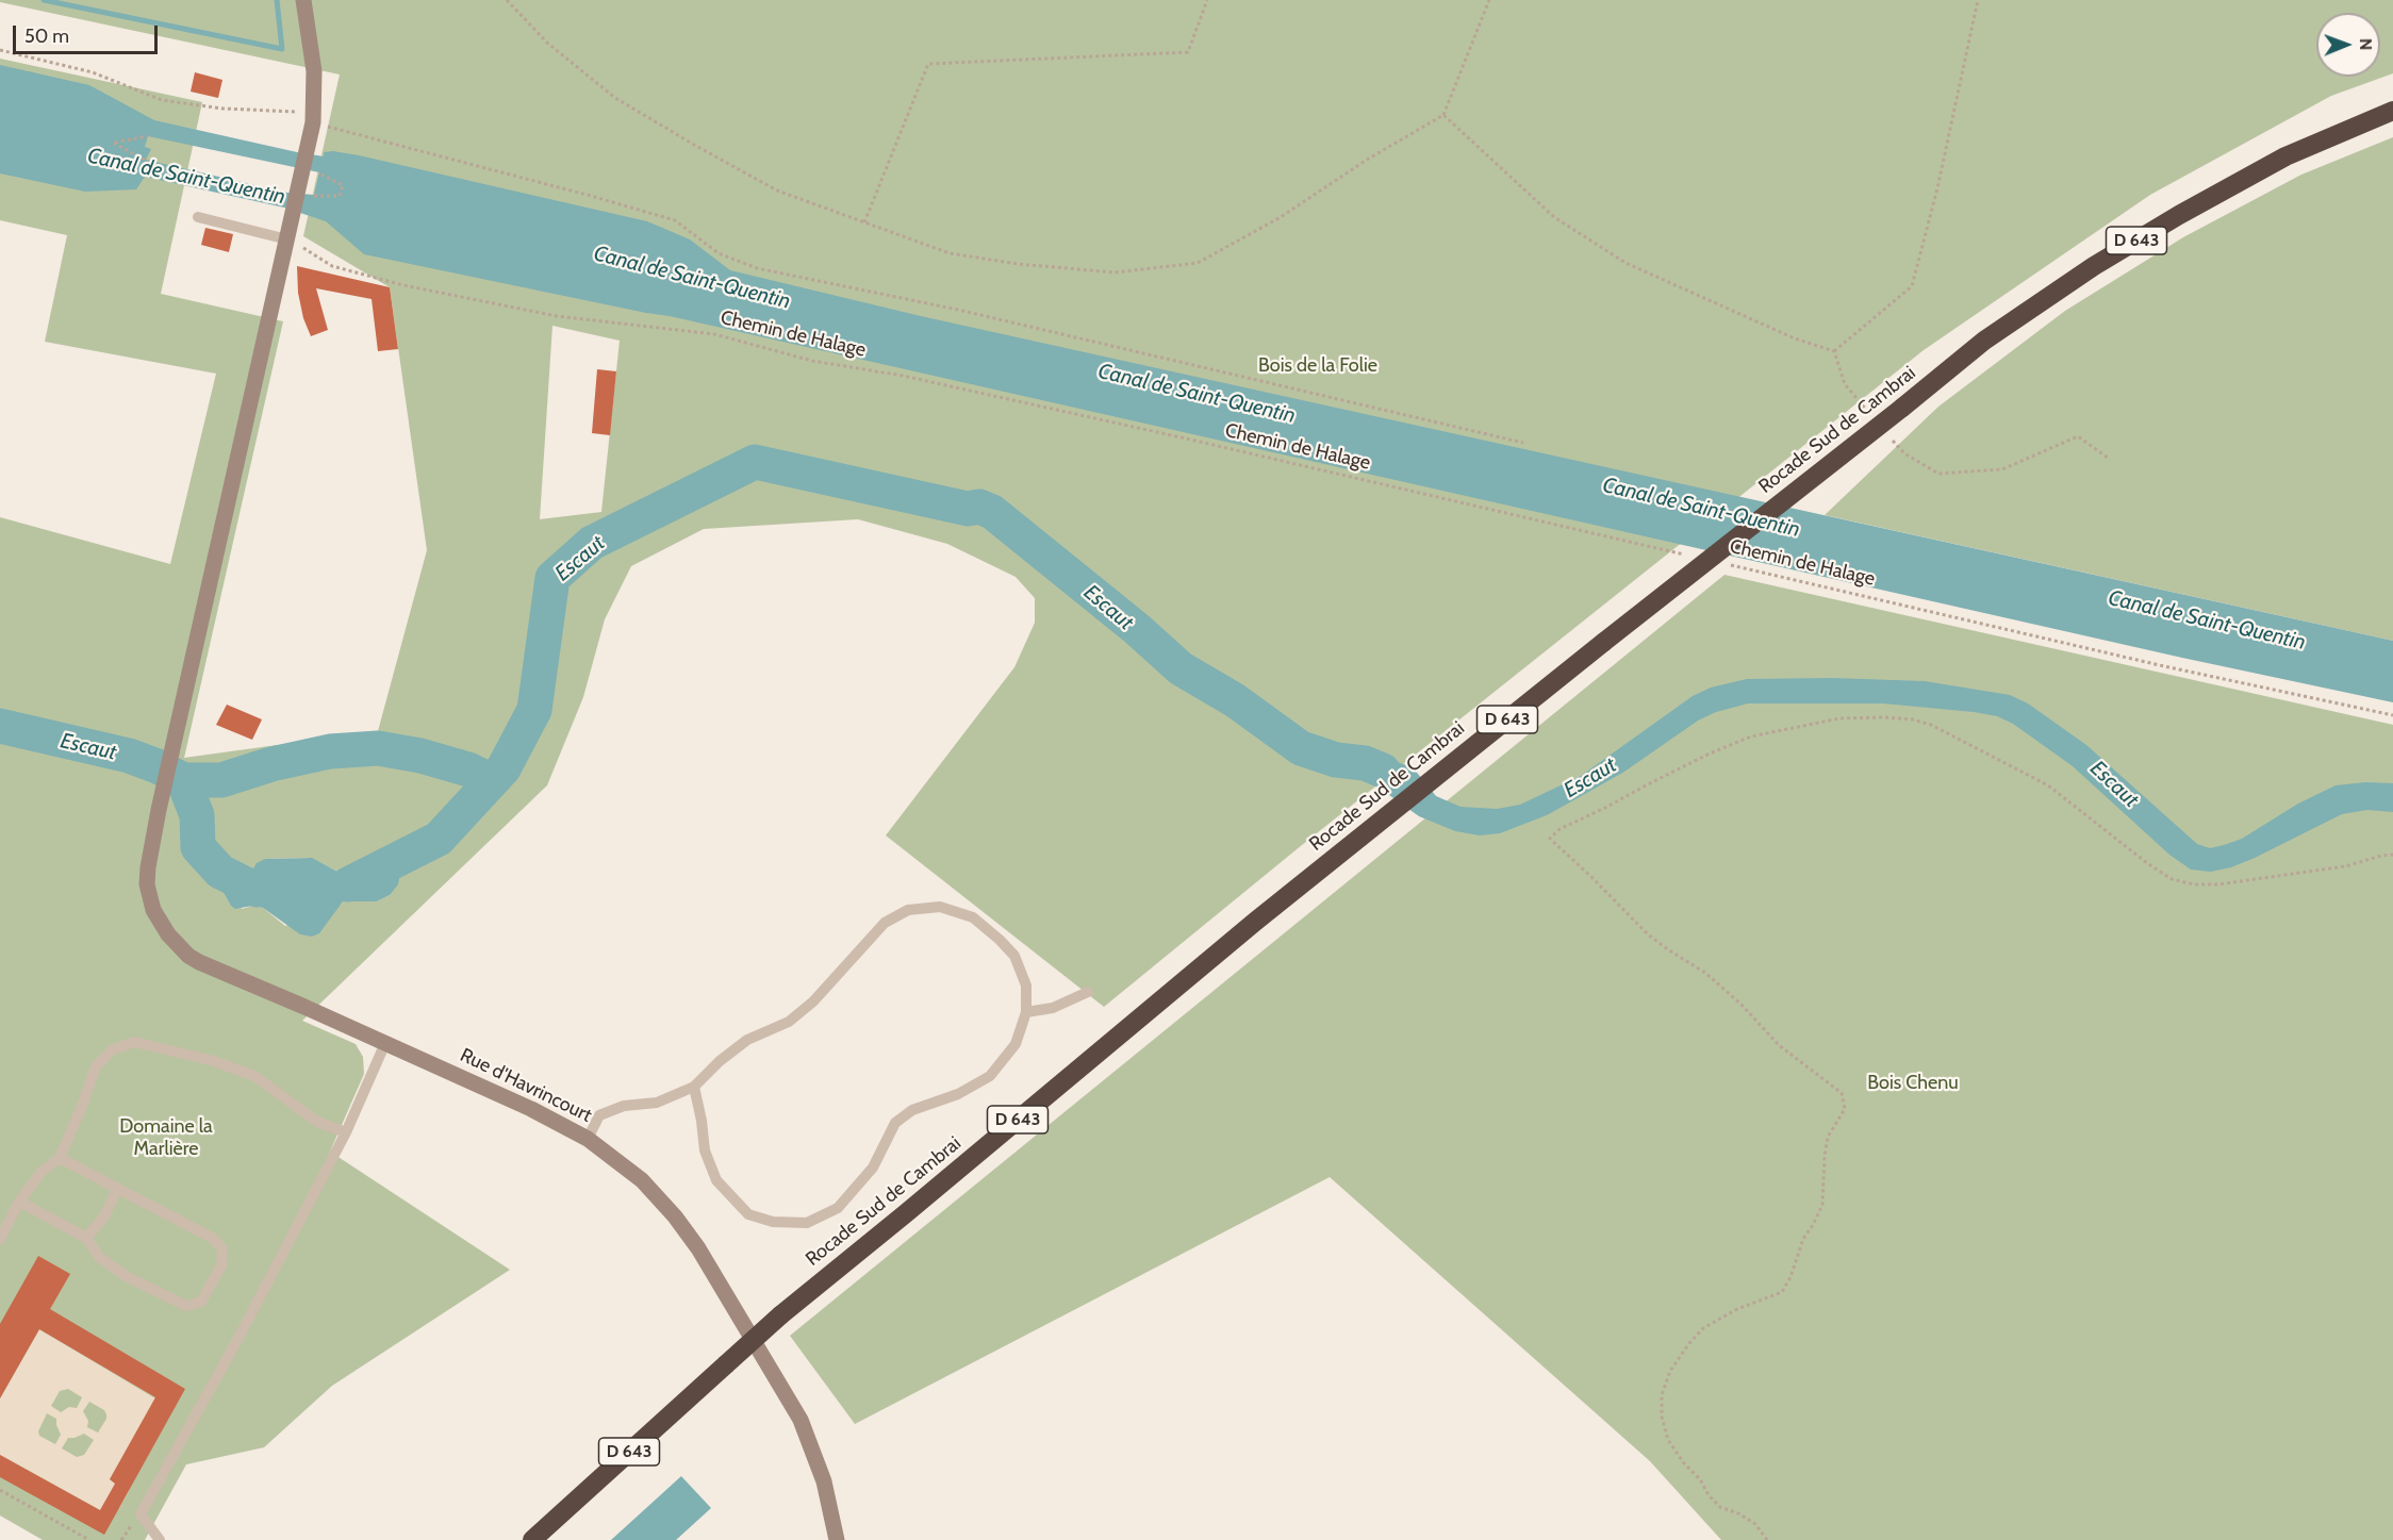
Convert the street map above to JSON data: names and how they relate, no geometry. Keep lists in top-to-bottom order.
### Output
{
  "streets": {
    "highway": ["D 643", "Rocade Sud de Cambrai"],
    "street": ["Rue d'Havrincourt"],
    "path": ["Chemin de Halage"]
  },
  "crossings": [
    ["Chemin de Halage", "Rue d'Havrincourt"]
  ],
  "water": ["Canal de Saint-Quentin", "Escaut"],
  "parks": ["Bois de la Folie", "Bois Chenu", "Domaine la Marlière"],
  "scale_bar": "50 m",
  "north": "right"
}
